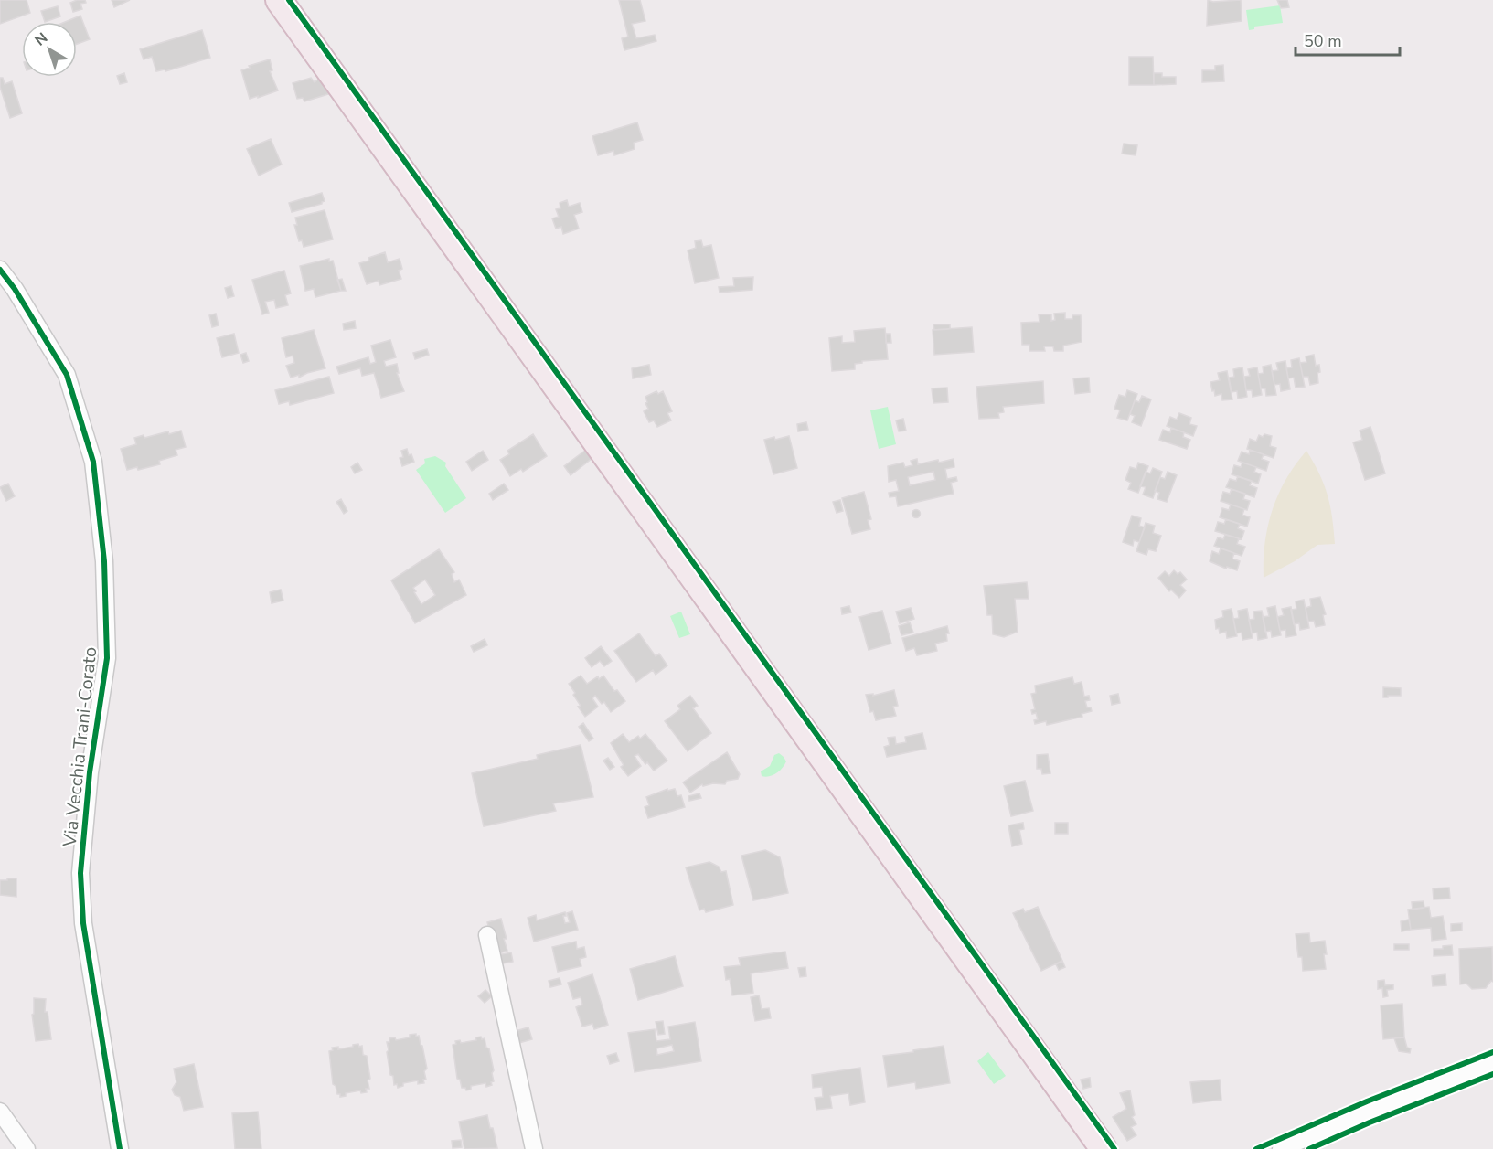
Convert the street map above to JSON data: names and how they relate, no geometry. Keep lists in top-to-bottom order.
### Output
{
  "streets": {
    "street": ["Via Vecchia Trani-Corato"]
  },
  "scale_bar": "50 m",
  "north": "top left"
}
